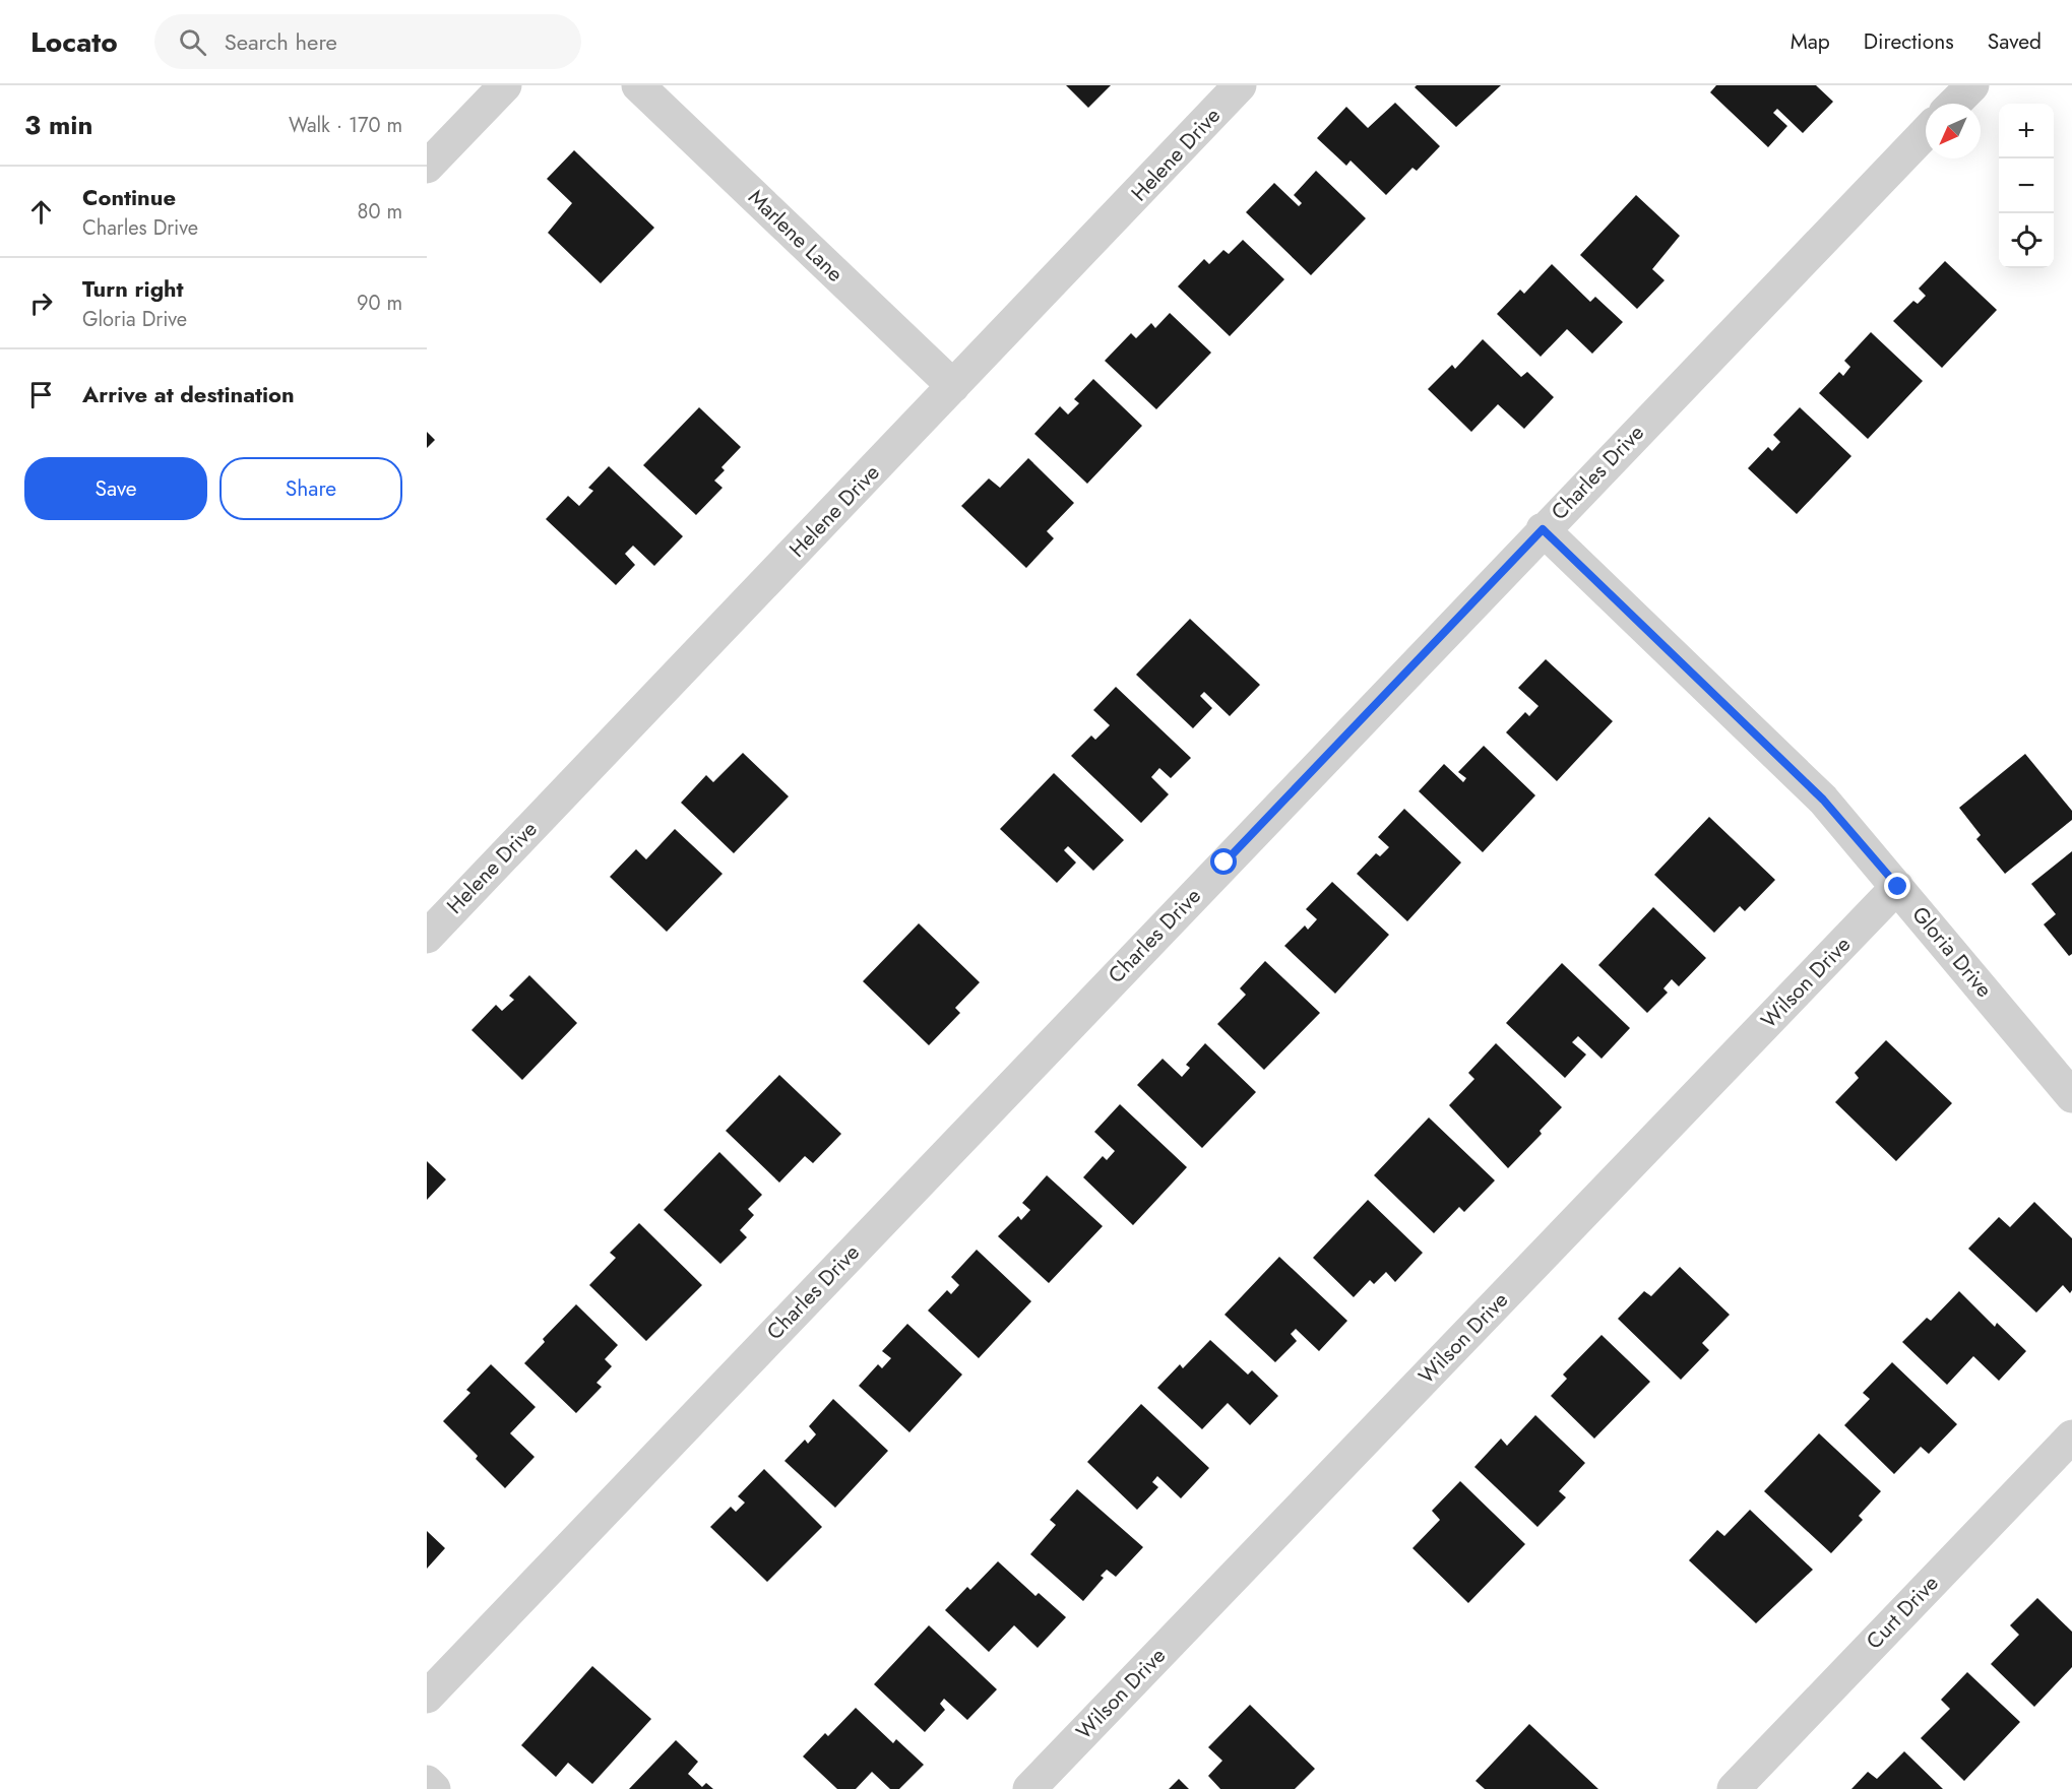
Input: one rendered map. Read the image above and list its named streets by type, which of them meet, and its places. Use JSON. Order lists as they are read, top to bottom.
{
  "streets": {
    "street": [
      "Helene Drive",
      "Marlene Lane",
      "Charles Drive",
      "Gloria Drive",
      "Wilson Drive",
      "Curt Drive"
    ]
  },
  "crossings": [
    ["Helene Drive", "Marlene Lane"],
    ["Charles Drive", "Gloria Drive"],
    ["Gloria Drive", "Wilson Drive"]
  ],
  "north": "bottom left",
  "page": {
    "header": "Locato",
    "search": "Search here",
    "nav": ["Map", "Directions", "Saved"],
    "heading": ["3 min", "Walk · 170 m"],
    "map_buttons": ["+", "−"],
    "list": [
      ["Continue", "Charles Drive", "80 m"],
      ["Turn right", "Gloria Drive", "90 m"],
      "Arrive at destination"
    ],
    "buttons": ["Save", "Share"]
  }
}
